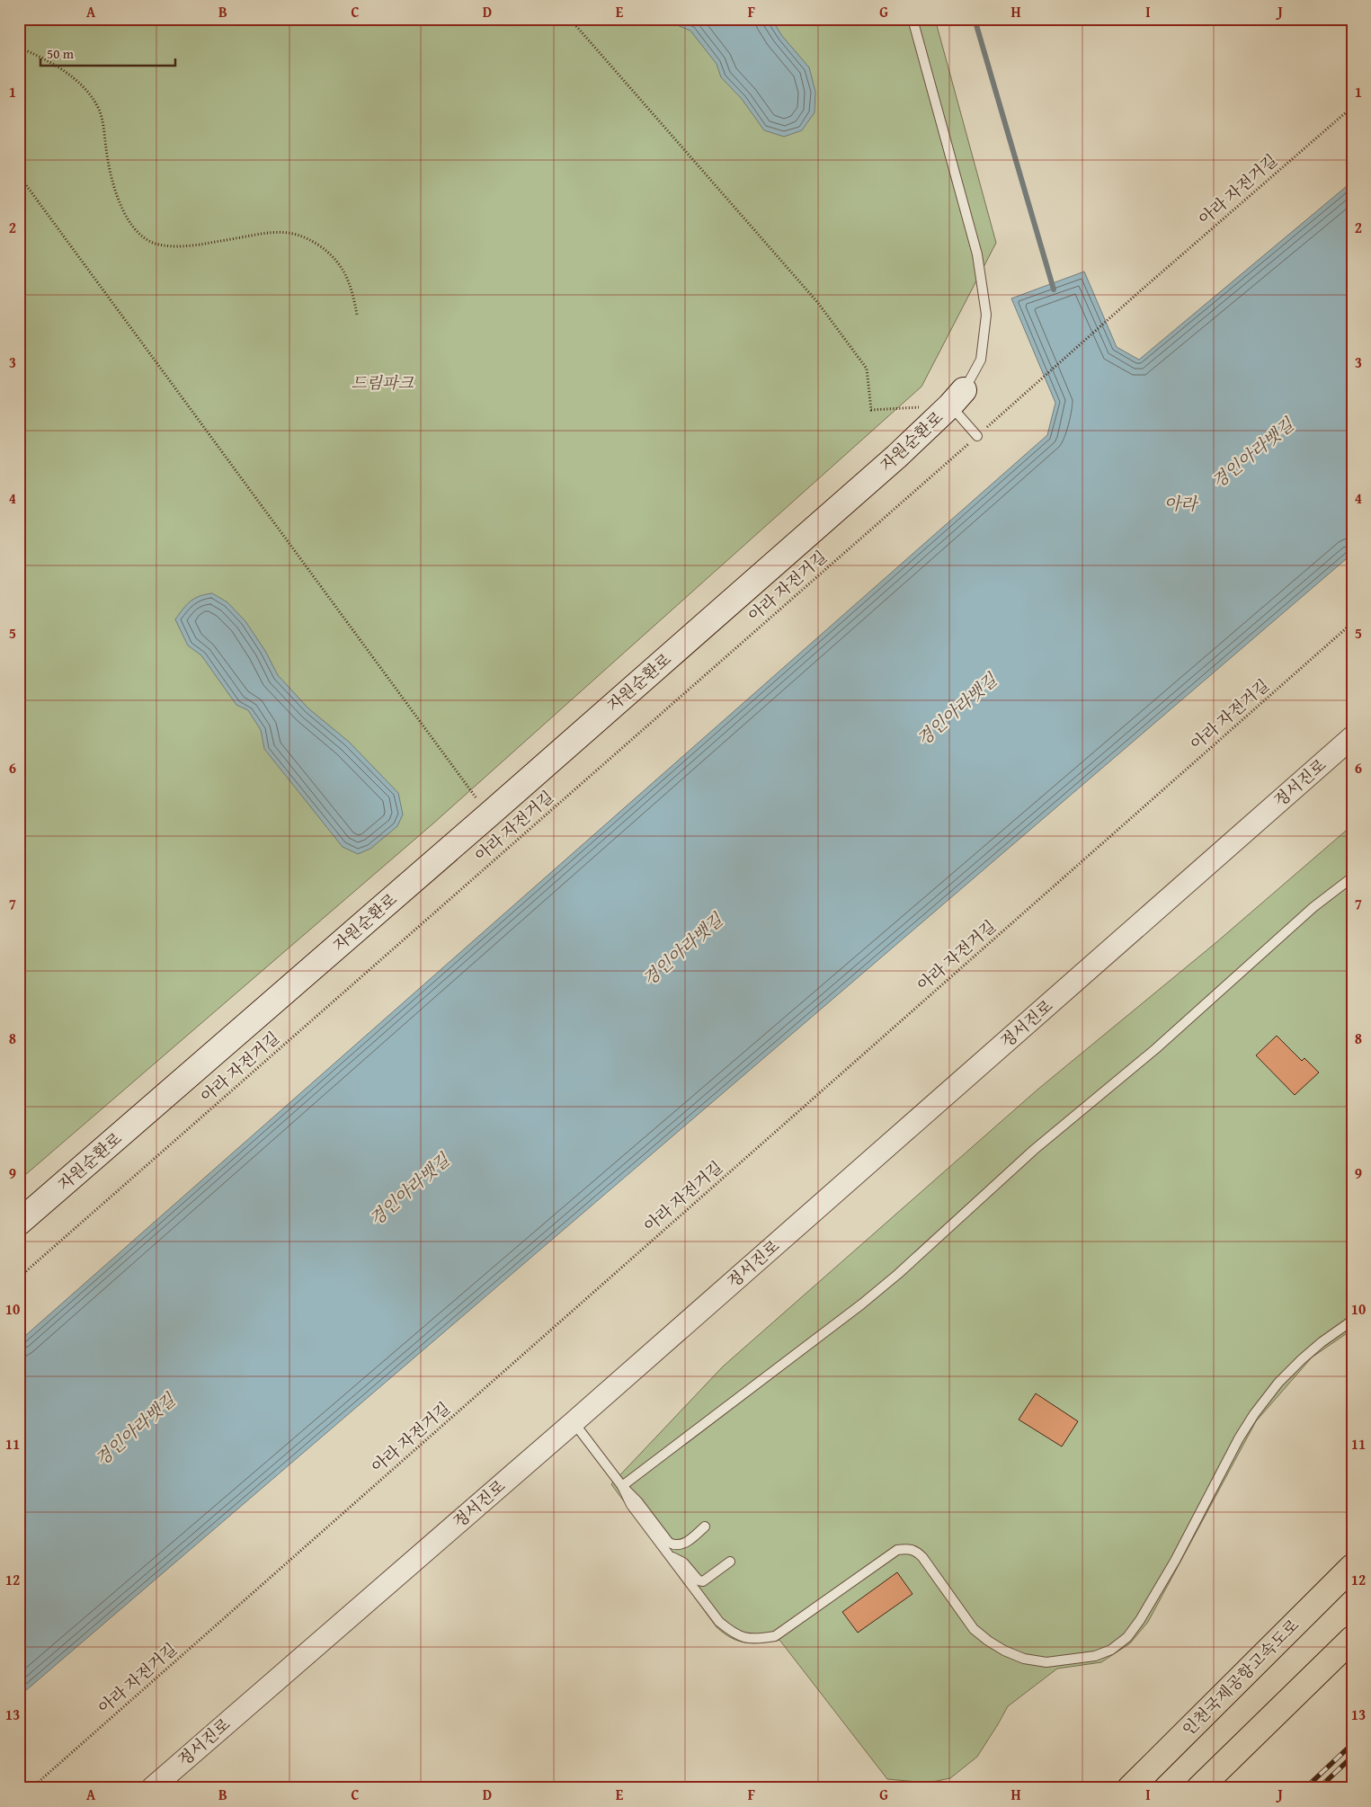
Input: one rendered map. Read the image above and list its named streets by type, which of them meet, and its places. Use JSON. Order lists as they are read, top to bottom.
{
  "streets": {
    "highway": ["인천국제공항고속도로"],
    "main road": ["자원순환로"],
    "street": ["정서진로"],
    "path": ["아라 자전거길"]
  },
  "water": ["경인아라뱃길", "아라"],
  "parks": ["드림파크"],
  "scale_bar": "50 m",
  "grid": {
    "columns": [
      "A",
      "B",
      "C",
      "D",
      "E",
      "F",
      "G",
      "H",
      "I",
      "J"
    ],
    "rows": [
      "1",
      "2",
      "3",
      "4",
      "5",
      "6",
      "7",
      "8",
      "9",
      "10",
      "11",
      "12",
      "13"
    ]
  }
}
